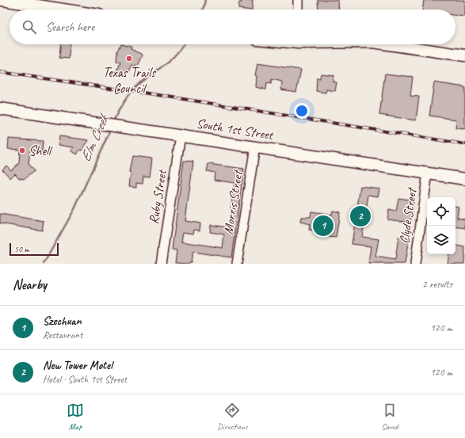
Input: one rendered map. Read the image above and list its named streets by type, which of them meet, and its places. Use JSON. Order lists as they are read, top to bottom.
{
  "streets": {
    "main road": ["South 1st Street"],
    "street": ["Ruby Street", "Morris Street", "Clyde Street"]
  },
  "crossings": [
    ["South 1st Street", "Ruby Street"],
    ["South 1st Street", "Morris Street"],
    ["South 1st Street", "Clyde Street"]
  ],
  "water": ["Elm Creek"],
  "places": ["Texas Trails Council", "Shell"],
  "scale_bar": "50 m",
  "page": {
    "search": "Search here",
    "pins": ["2", "1"],
    "scale": "50 m",
    "heading": ["Nearby", "2 results"],
    "list": [
      {
        "mark": "1",
        "name": "Szechuan",
        "note": "Restaurant",
        "value": "120 m"
      },
      {
        "mark": "2",
        "name": "New Tower Motel",
        "note": "Hotel · South 1st Street",
        "value": "120 m"
      }
    ],
    "nav": ["Map", "Directions", "Saved"]
  }
}
